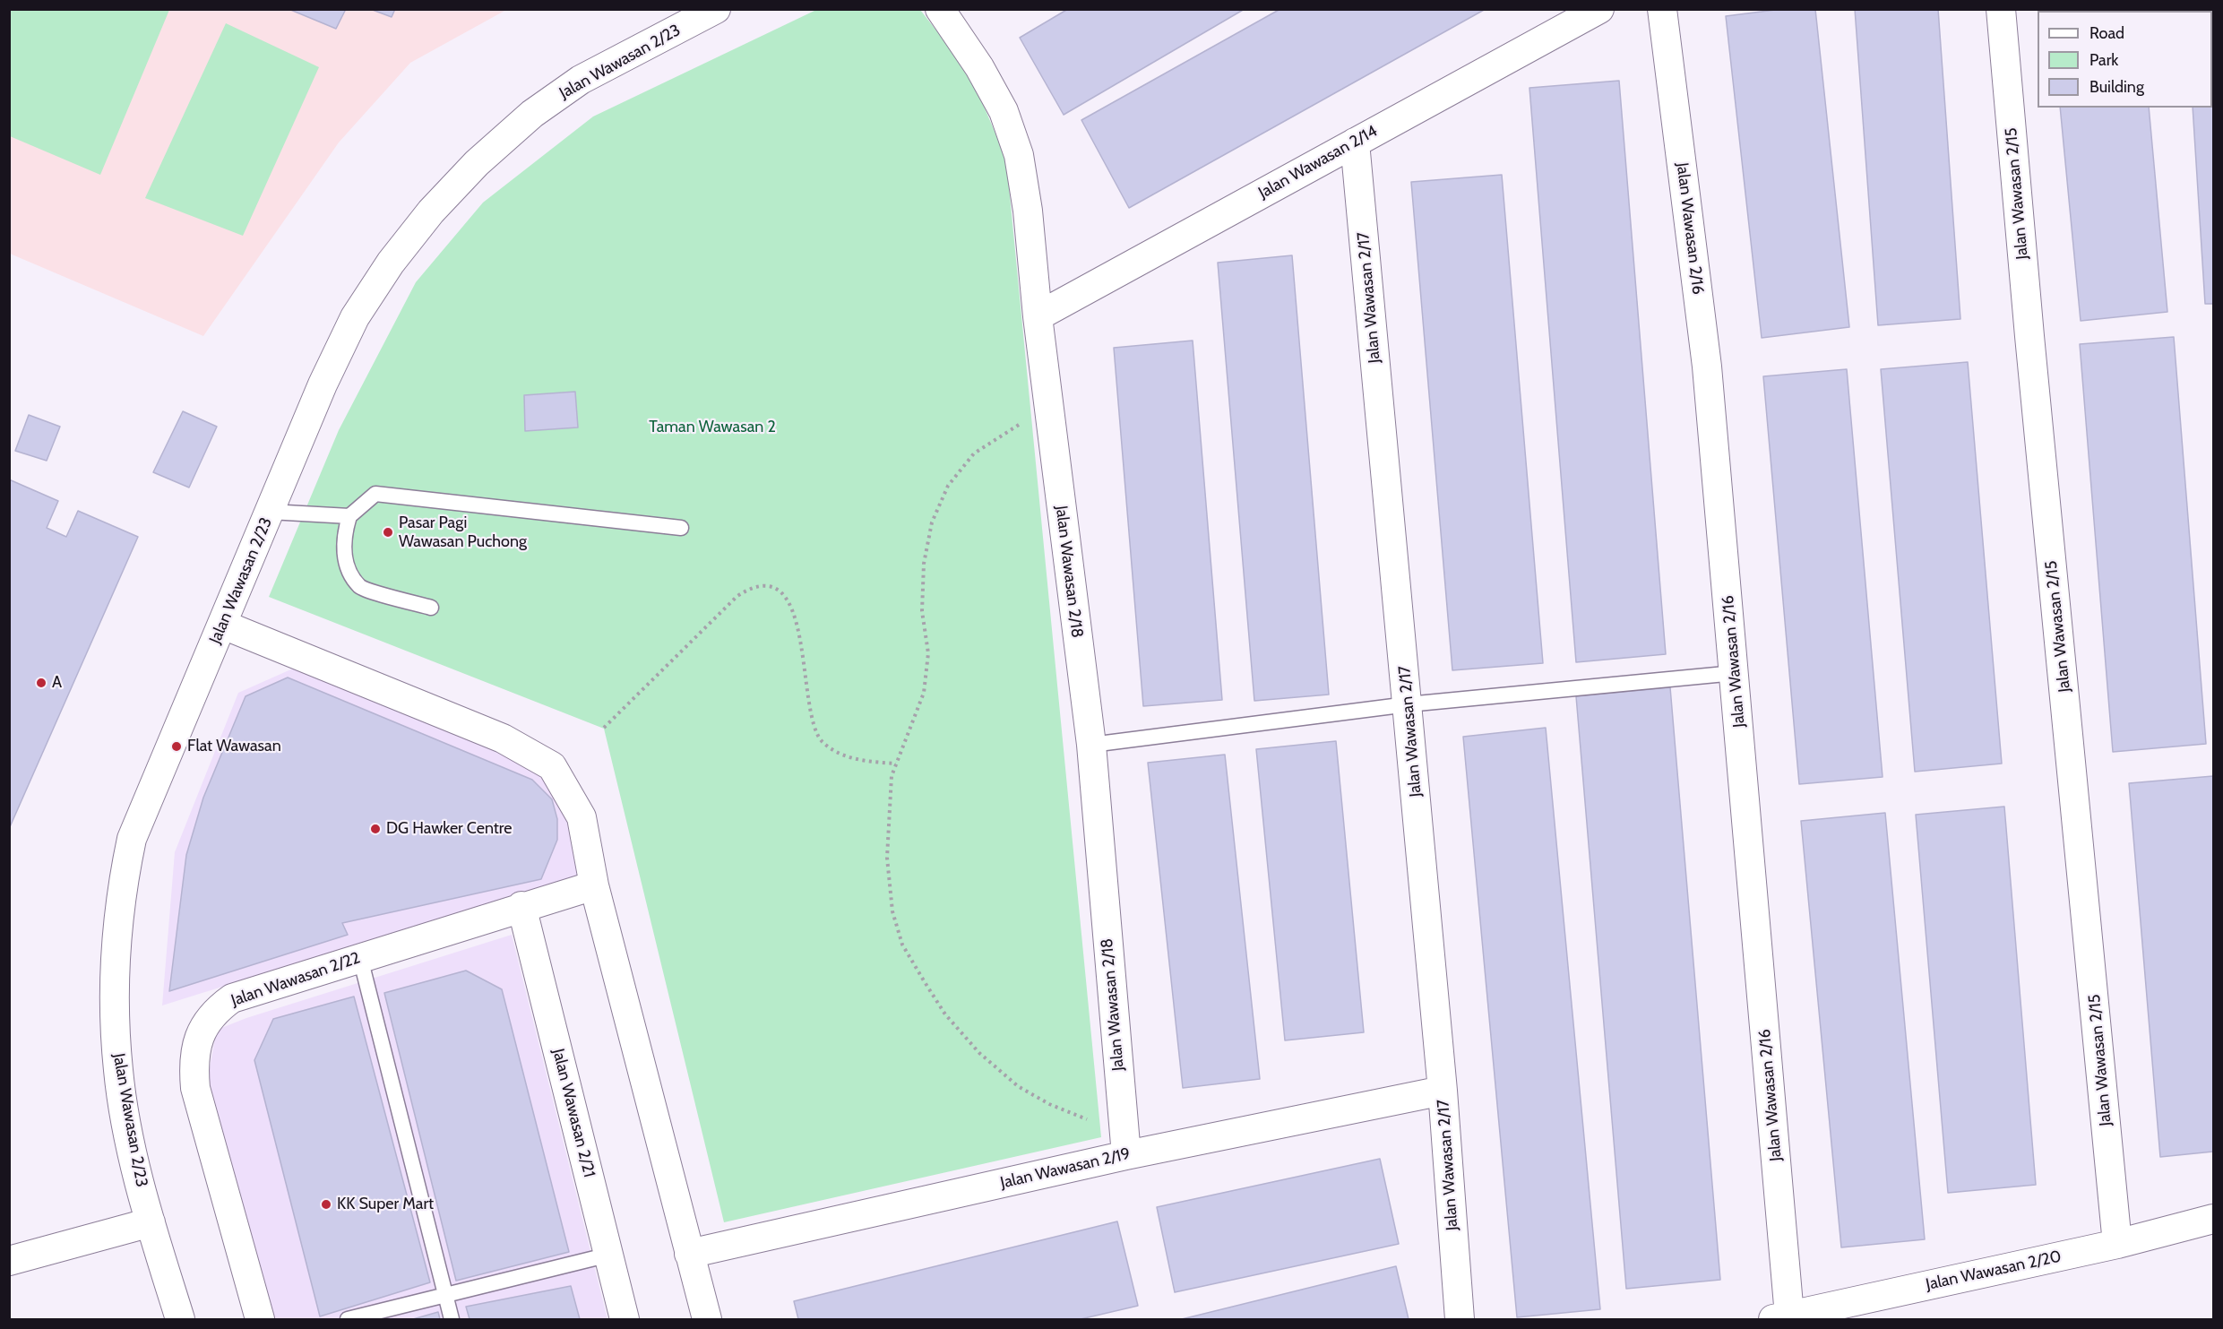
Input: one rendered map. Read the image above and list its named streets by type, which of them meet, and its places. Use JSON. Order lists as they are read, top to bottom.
{
  "streets": {
    "street": [
      "Jalan Wawasan 2/23",
      "Jalan Wawasan 2/14",
      "Jalan Wawasan 2/15",
      "Jalan Wawasan 2/16",
      "Jalan Wawasan 2/17",
      "Jalan Wawasan 2/18",
      "Jalan Wawasan 2/22",
      "Jalan Wawasan 2/21",
      "Jalan Wawasan 2/19",
      "Jalan Wawasan 2/20"
    ]
  },
  "crossings": [
    ["Jalan Wawasan 2/14", "Jalan Wawasan 2/17"],
    ["Jalan Wawasan 2/14", "Jalan Wawasan 2/18"],
    ["Jalan Wawasan 2/15", "Jalan Wawasan 2/20"],
    ["Jalan Wawasan 2/16", "Jalan Wawasan 2/20"],
    ["Jalan Wawasan 2/17", "Jalan Wawasan 2/19"],
    ["Jalan Wawasan 2/18", "Jalan Wawasan 2/19"],
    ["Jalan Wawasan 2/22", "Jalan Wawasan 2/21"]
  ],
  "parks": ["Taman Wawasan 2"],
  "places": [
    "Pasar Pagi Wawasan Puchong",
    "A",
    "Flat Wawasan",
    "DG Hawker Centre",
    "KK Super Mart"
  ],
  "legend": ["Road", "Park", "Building"]
}
